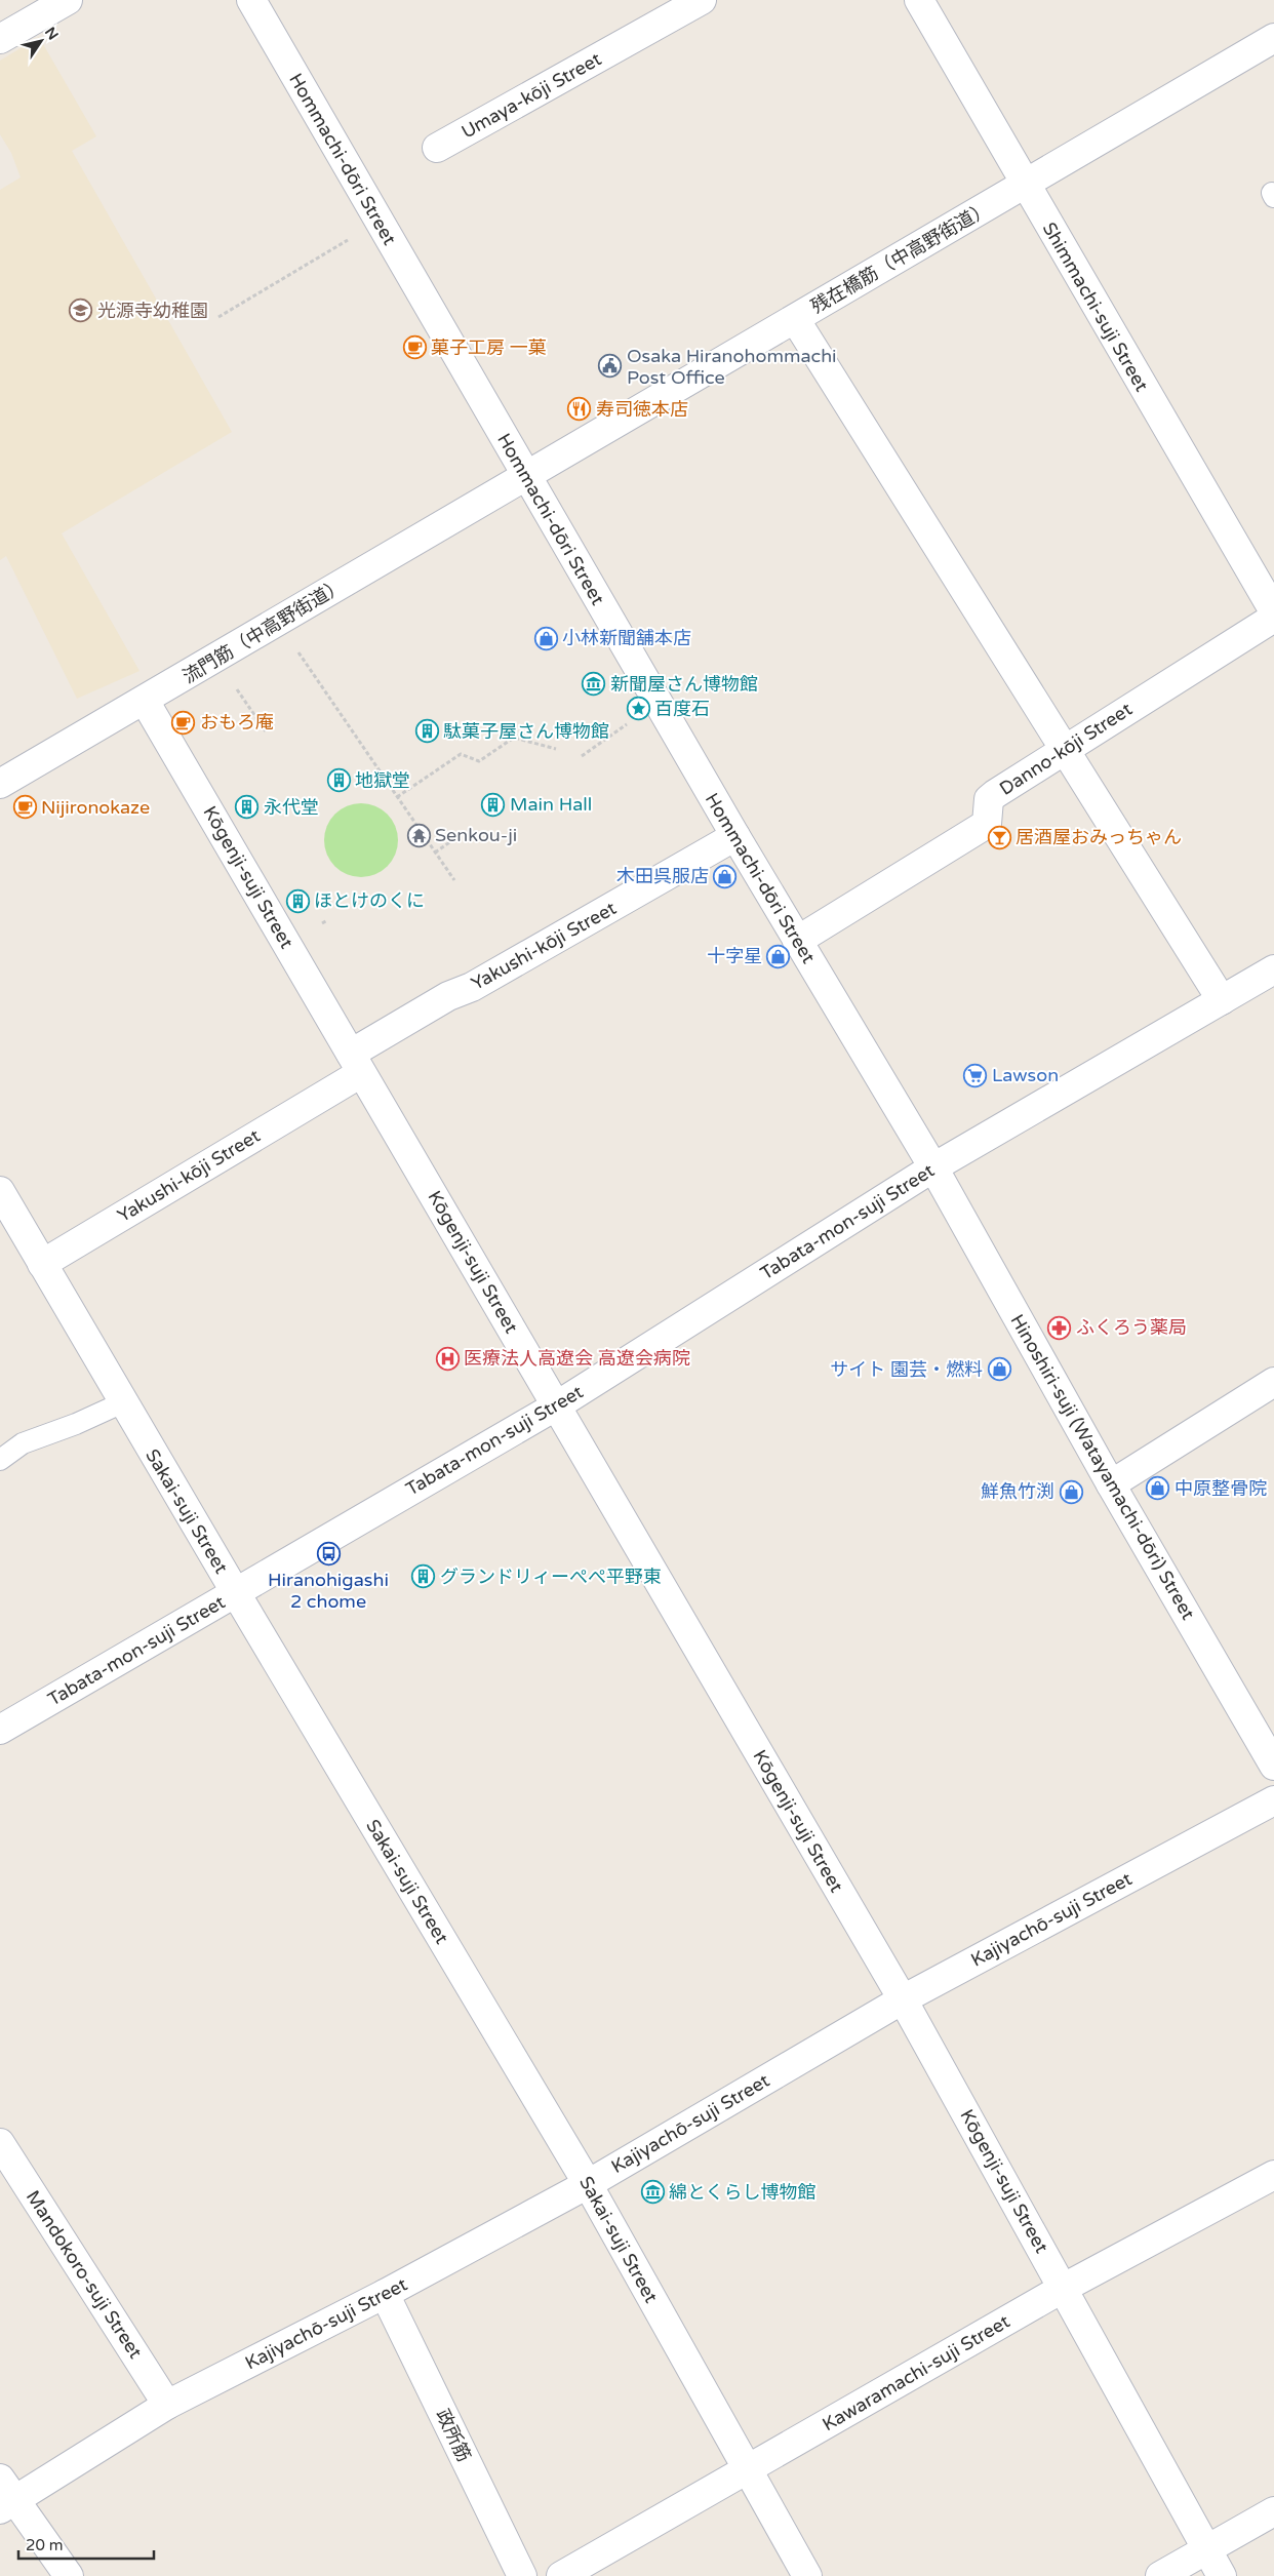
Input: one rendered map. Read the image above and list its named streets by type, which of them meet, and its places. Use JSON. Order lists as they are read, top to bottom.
{
  "streets": {
    "street": [
      "Umaya-kōji Street",
      "Hommachi-dōri Street",
      "残在橋筋（中高野街道）",
      "Shimmachi-suji Street",
      "流門筋（中高野街道）",
      "Danno-kōji Street",
      "Kōgenji-suji Street",
      "Yakushi-kōji Street",
      "Tabata-mon-suji Street",
      "Hinoshiri-suji (Watayamachi-dōri) Street",
      "Sakai-suji Street",
      "Kajiyachō-suji Street",
      "Mandokoro-suji Street",
      "Kawaramachi-suji Street",
      "政所筋"
    ]
  },
  "crossings": [
    ["Hommachi-dōri Street", "残在橋筋（中高野街道）"],
    ["Hommachi-dōri Street", "流門筋（中高野街道）"],
    ["Hommachi-dōri Street", "Danno-kōji Street"],
    ["Hommachi-dōri Street", "Yakushi-kōji Street"],
    ["Hommachi-dōri Street", "Tabata-mon-suji Street"],
    ["Hommachi-dōri Street", "Hinoshiri-suji (Watayamachi-dōri) Street"],
    ["残在橋筋（中高野街道）", "Shimmachi-suji Street"],
    ["残在橋筋（中高野街道）", "流門筋（中高野街道）"],
    ["流門筋（中高野街道）", "Kōgenji-suji Street"],
    ["Kōgenji-suji Street", "Yakushi-kōji Street"],
    ["Kōgenji-suji Street", "Tabata-mon-suji Street"],
    ["Kōgenji-suji Street", "Kajiyachō-suji Street"],
    ["Kōgenji-suji Street", "Kawaramachi-suji Street"],
    ["Yakushi-kōji Street", "Sakai-suji Street"],
    ["Tabata-mon-suji Street", "Hinoshiri-suji (Watayamachi-dōri) Street"],
    ["Tabata-mon-suji Street", "Sakai-suji Street"],
    ["Sakai-suji Street", "Kajiyachō-suji Street"],
    ["Sakai-suji Street", "Kawaramachi-suji Street"],
    ["Kajiyachō-suji Street", "Mandokoro-suji Street"],
    ["Kajiyachō-suji Street", "政所筋"]
  ],
  "places": {
    "school or university": ["光源寺幼稚園"],
    "cafe": ["菓子工房 一菓", "おもろ庵", "Nijironokaze"],
    "public building": ["Osaka Hiranohommachi Post Office"],
    "restaurant": ["寿司徳本店"],
    "shop": [
      "小林新聞舗本店",
      "木田呉服店",
      "十字星",
      "サイト 園芸・燃料",
      "中原整骨院",
      "鮮魚竹渕"
    ],
    "museum": ["新聞屋さん博物館", "綿とくらし博物館"],
    "place": ["百度石"],
    "building": [
      "駄菓子屋さん博物館",
      "地獄堂",
      "Main Hall",
      "永代堂",
      "ほとけのくに",
      "グランドリィーぺぺ平野東"
    ],
    "temple": ["Senkou-ji"],
    "bar": ["居酒屋おみっちゃん"],
    "supermarket": ["Lawson"],
    "pharmacy": ["ふくろう薬局"],
    "hospital": ["医療法人高遼会 高遼会病院"],
    "bus stop": ["Hiranohigashi 2 chome"]
  },
  "scale_bar": "20 m",
  "north": "top right"
}
